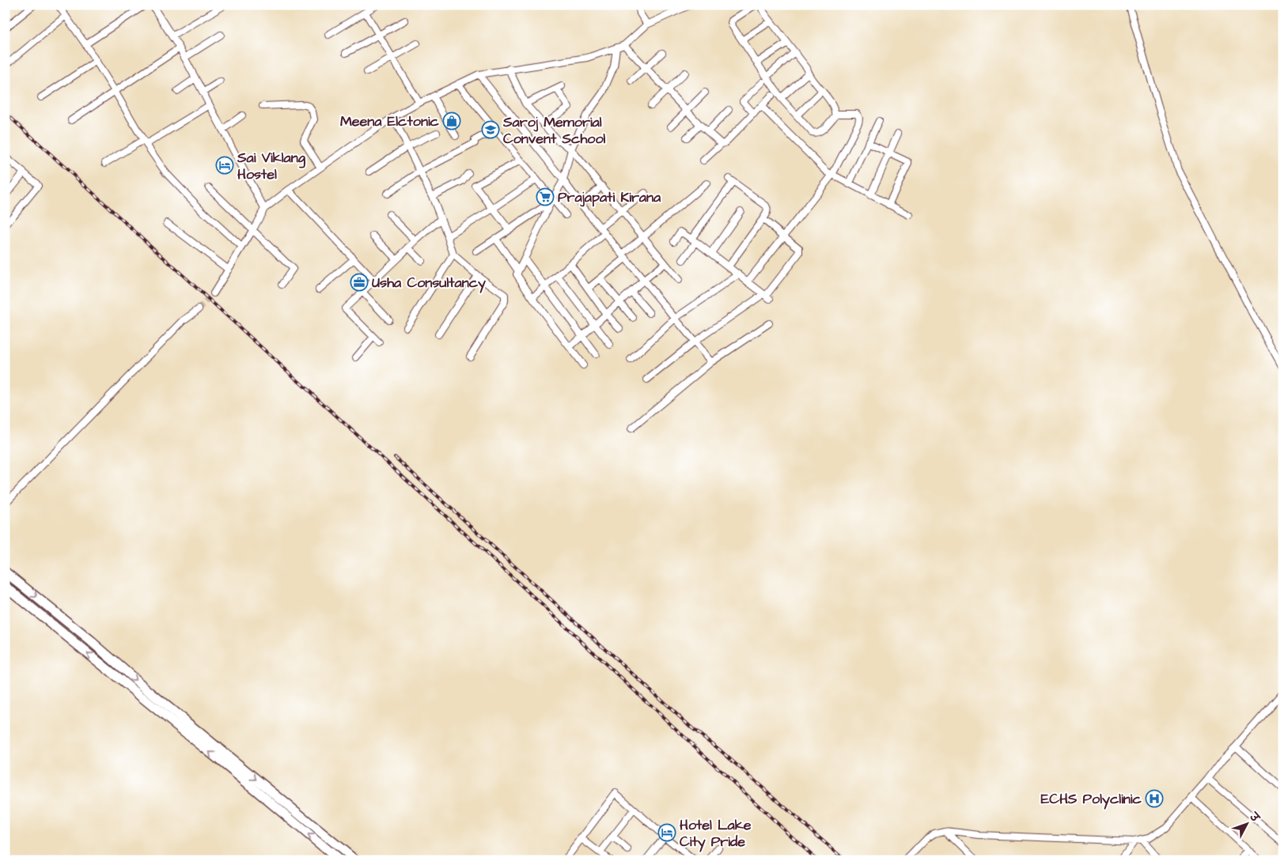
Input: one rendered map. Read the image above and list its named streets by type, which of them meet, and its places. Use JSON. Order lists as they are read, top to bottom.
{
  "places": {
    "shop": ["Meena Elctonic"],
    "school or university": ["Saroj Memorial Convent School"],
    "hotel": ["Sai Viklang Hostel", "Hotel Lake City Pride"],
    "supermarket": ["Prajapati Kirana"],
    "office": ["Usha Consultancy"],
    "hospital": ["ECHS Polyclinic"]
  },
  "north": "top right"
}
